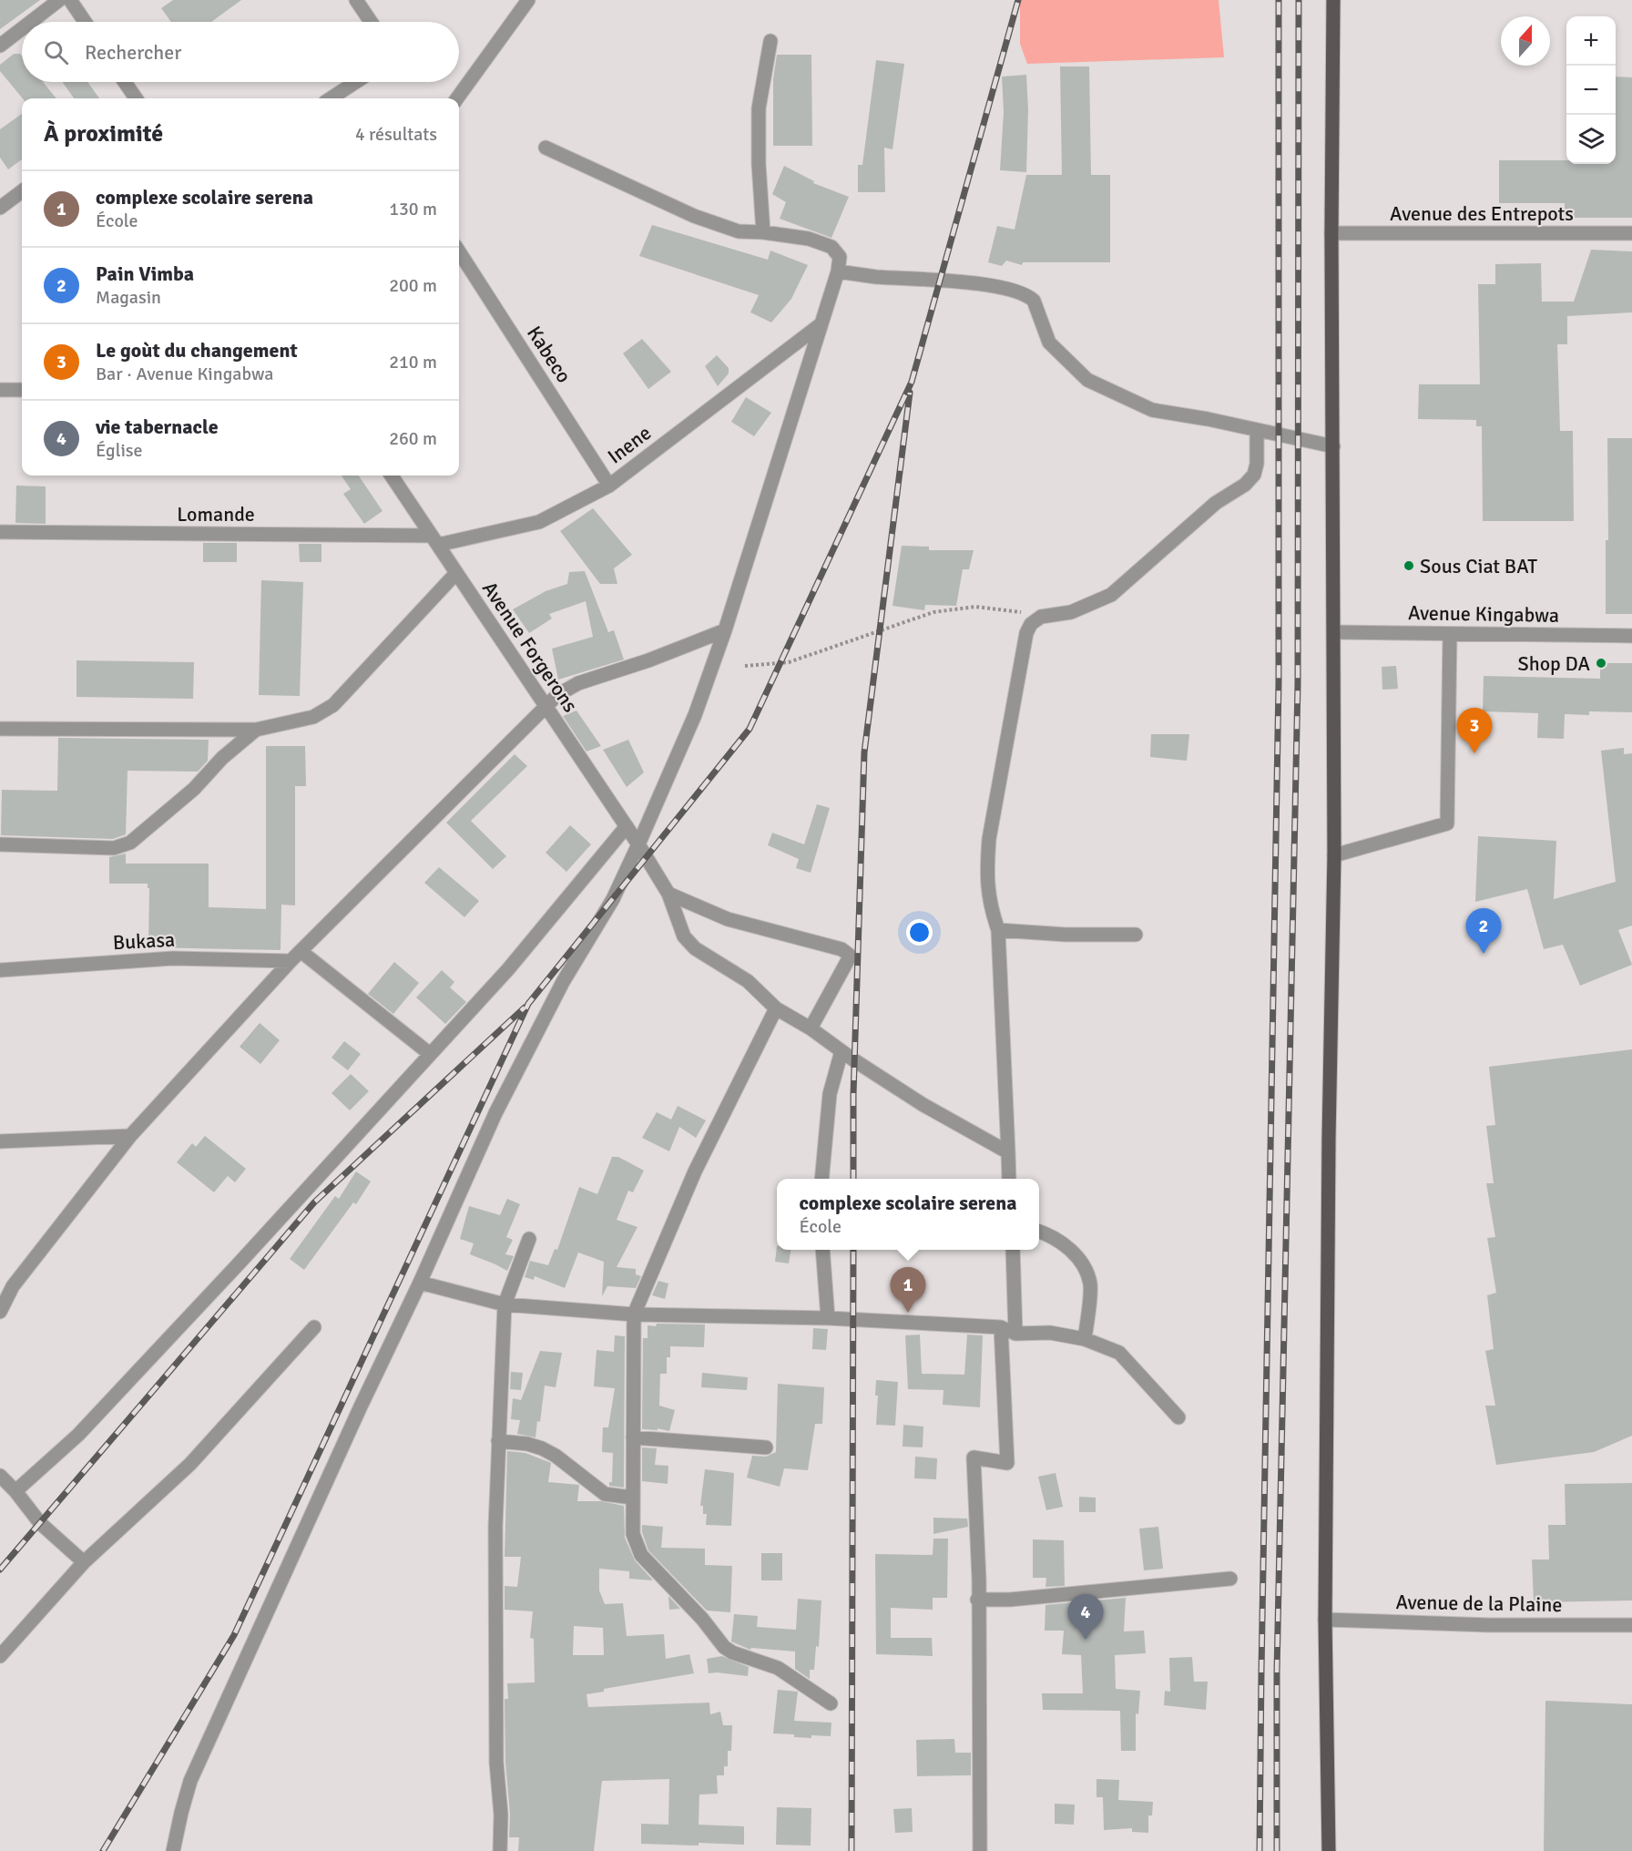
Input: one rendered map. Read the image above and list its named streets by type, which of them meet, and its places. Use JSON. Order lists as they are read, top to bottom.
{
  "streets": {
    "street": [
      "Avenue des Entrepots",
      "Kabeco",
      "Inene",
      "Lomande",
      "Avenue Kingabwa",
      "Avenue Forgerons",
      "Bukasa",
      "Avenue de la Plaine"
    ]
  },
  "crossings": [
    ["Kabeco", "Inene"],
    ["Inene", "Lomande"],
    ["Inene", "Avenue Forgerons"],
    ["Lomande", "Avenue Forgerons"]
  ],
  "places": ["Sous Ciat BAT", "Shop DA"],
  "north": "top",
  "page": {
    "map_buttons": ["+", "−"],
    "search": "Rechercher",
    "heading": ["À proximité", "4 résultats"],
    "list": [
      {
        "mark": "1",
        "name": "complexe scolaire serena",
        "note": "École",
        "value": "130 m"
      },
      {
        "mark": "2",
        "name": "Pain Vimba",
        "note": "Magasin",
        "value": "200 m"
      },
      {
        "mark": "3",
        "name": "Le goùt du changement",
        "note": "Bar · Avenue Kingabwa",
        "value": "210 m"
      },
      {
        "mark": "4",
        "name": "vie tabernacle",
        "note": "Église",
        "value": "260 m"
      }
    ],
    "pins": [
      "3",
      "2",
      "1",
      "4"
    ],
    "popup": ["complexe scolaire serena", "École"]
  }
}
